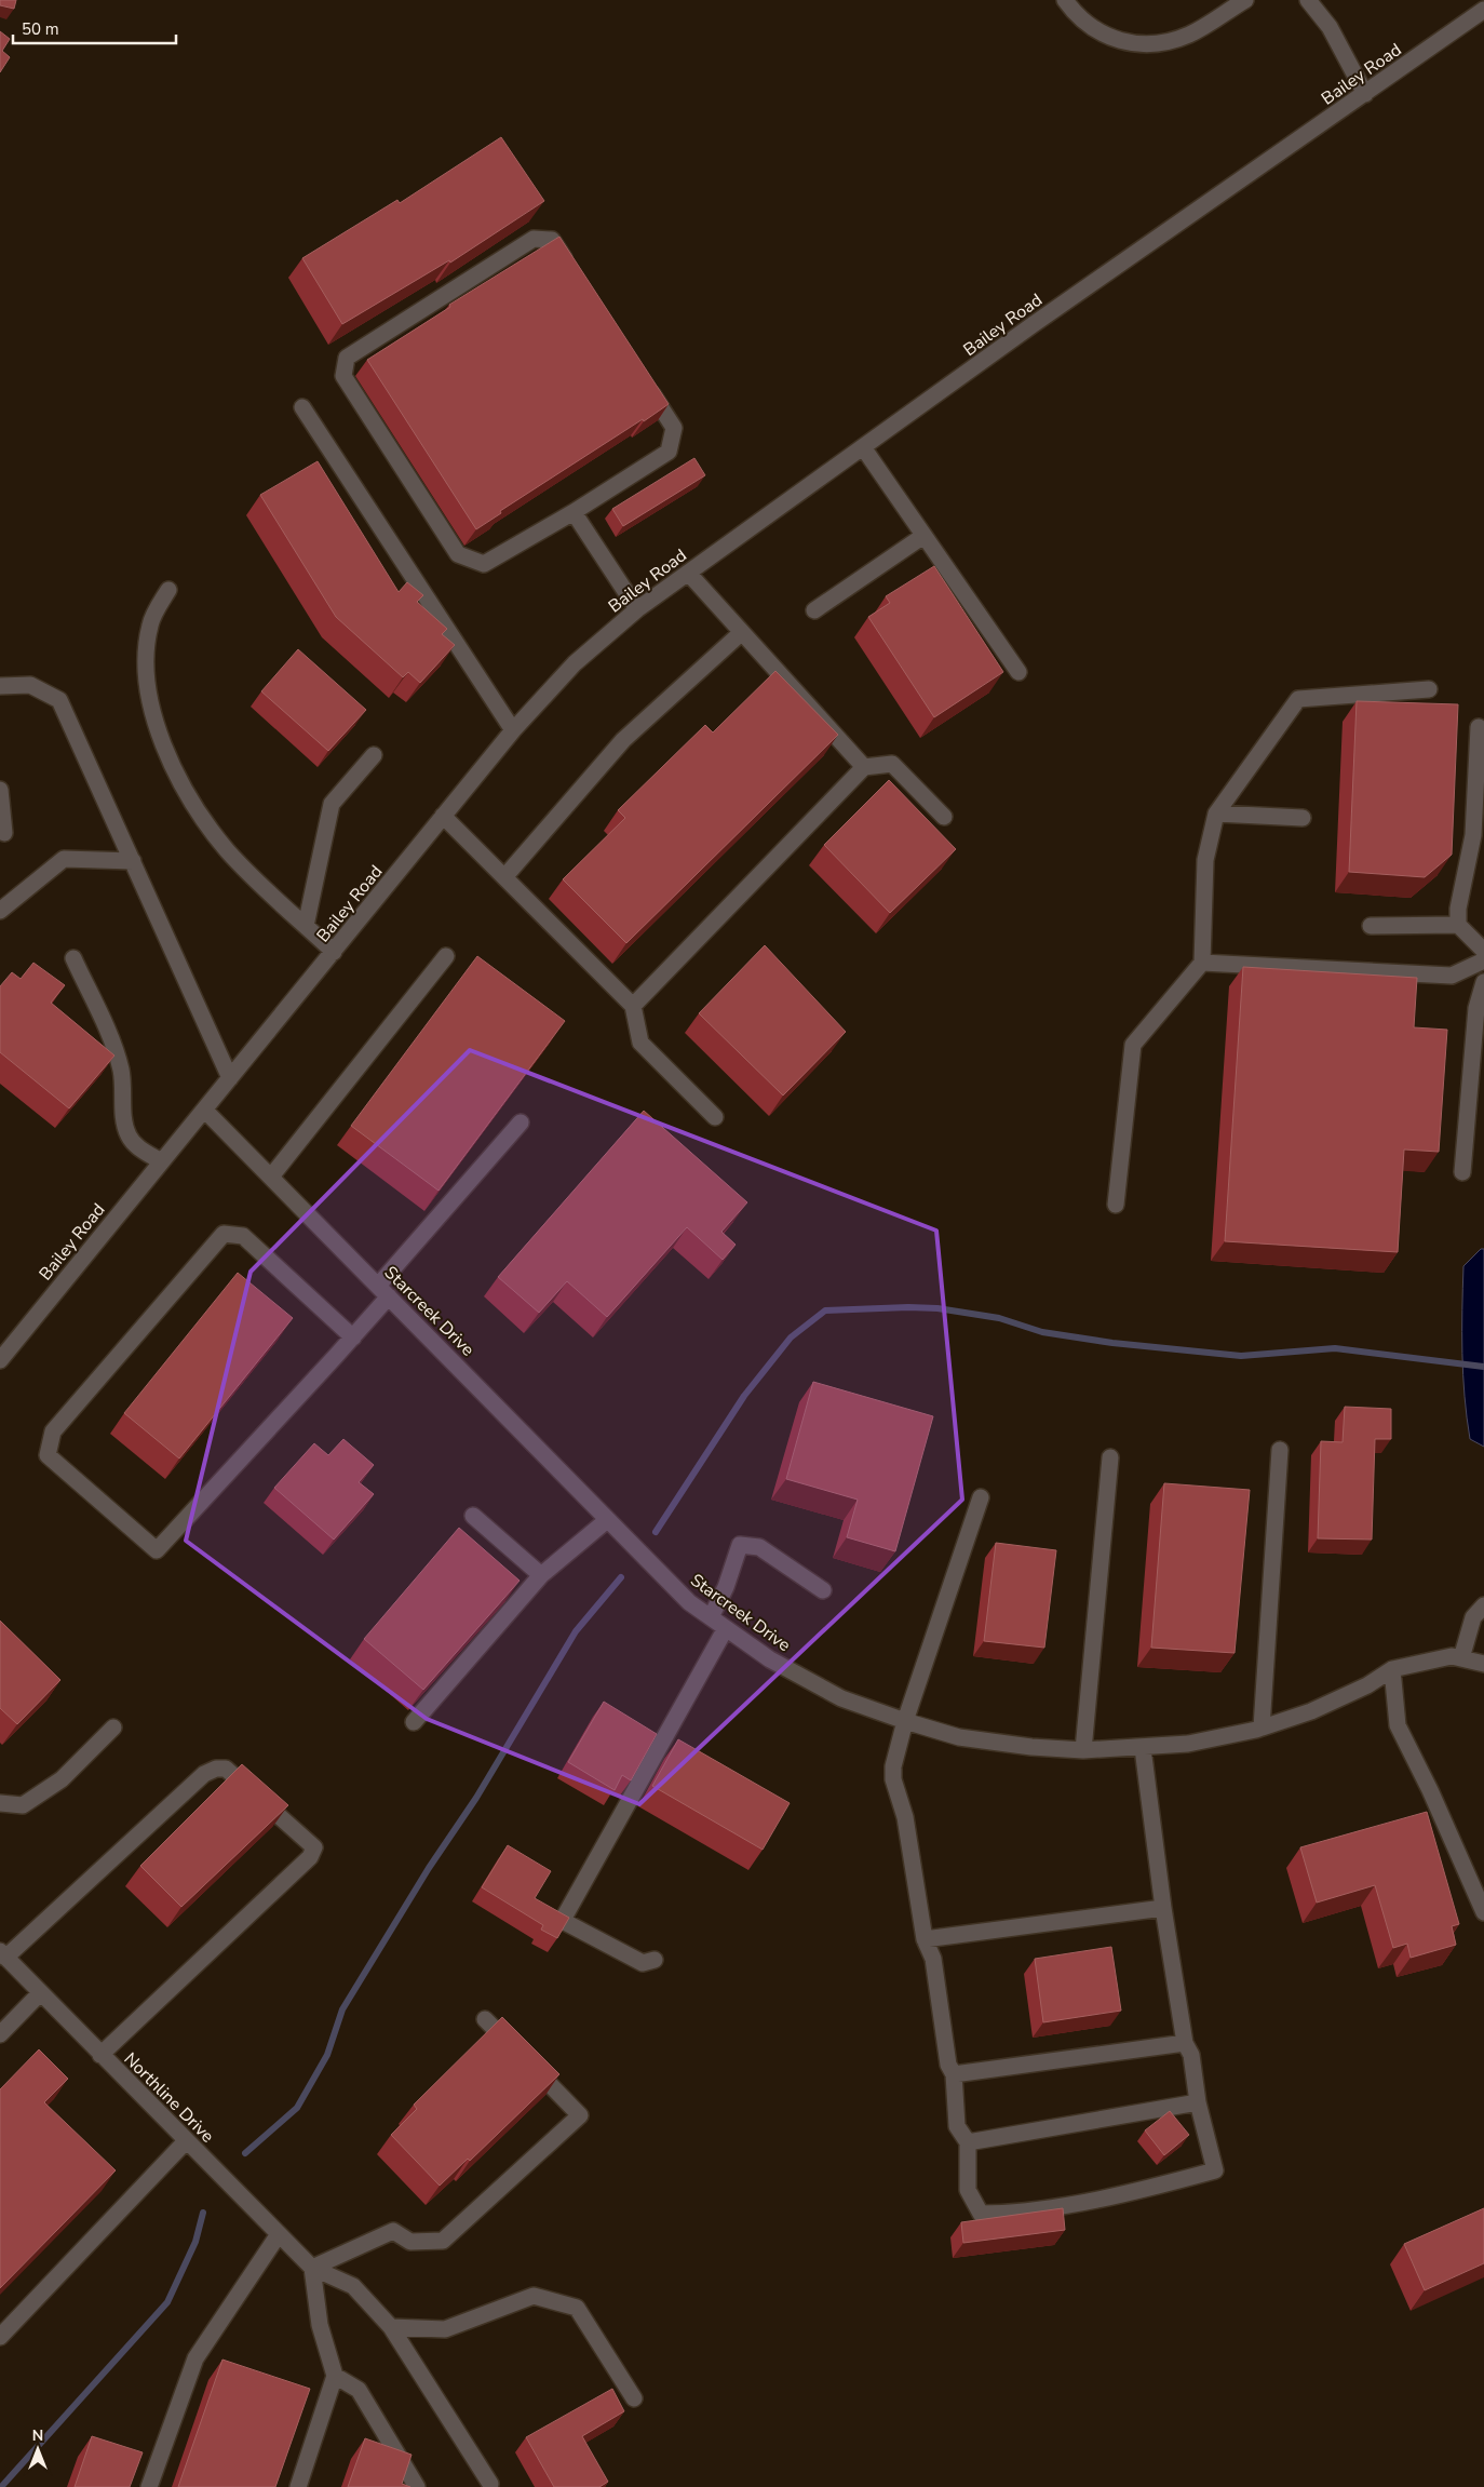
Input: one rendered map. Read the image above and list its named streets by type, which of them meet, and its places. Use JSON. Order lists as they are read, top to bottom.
{
  "streets": {
    "street": ["Bailey Road", "Starcreek Drive", "Northline Drive"]
  },
  "crossings": [
    ["Bailey Road", "Starcreek Drive"]
  ],
  "scale_bar": "50 m",
  "north": "top"
}
